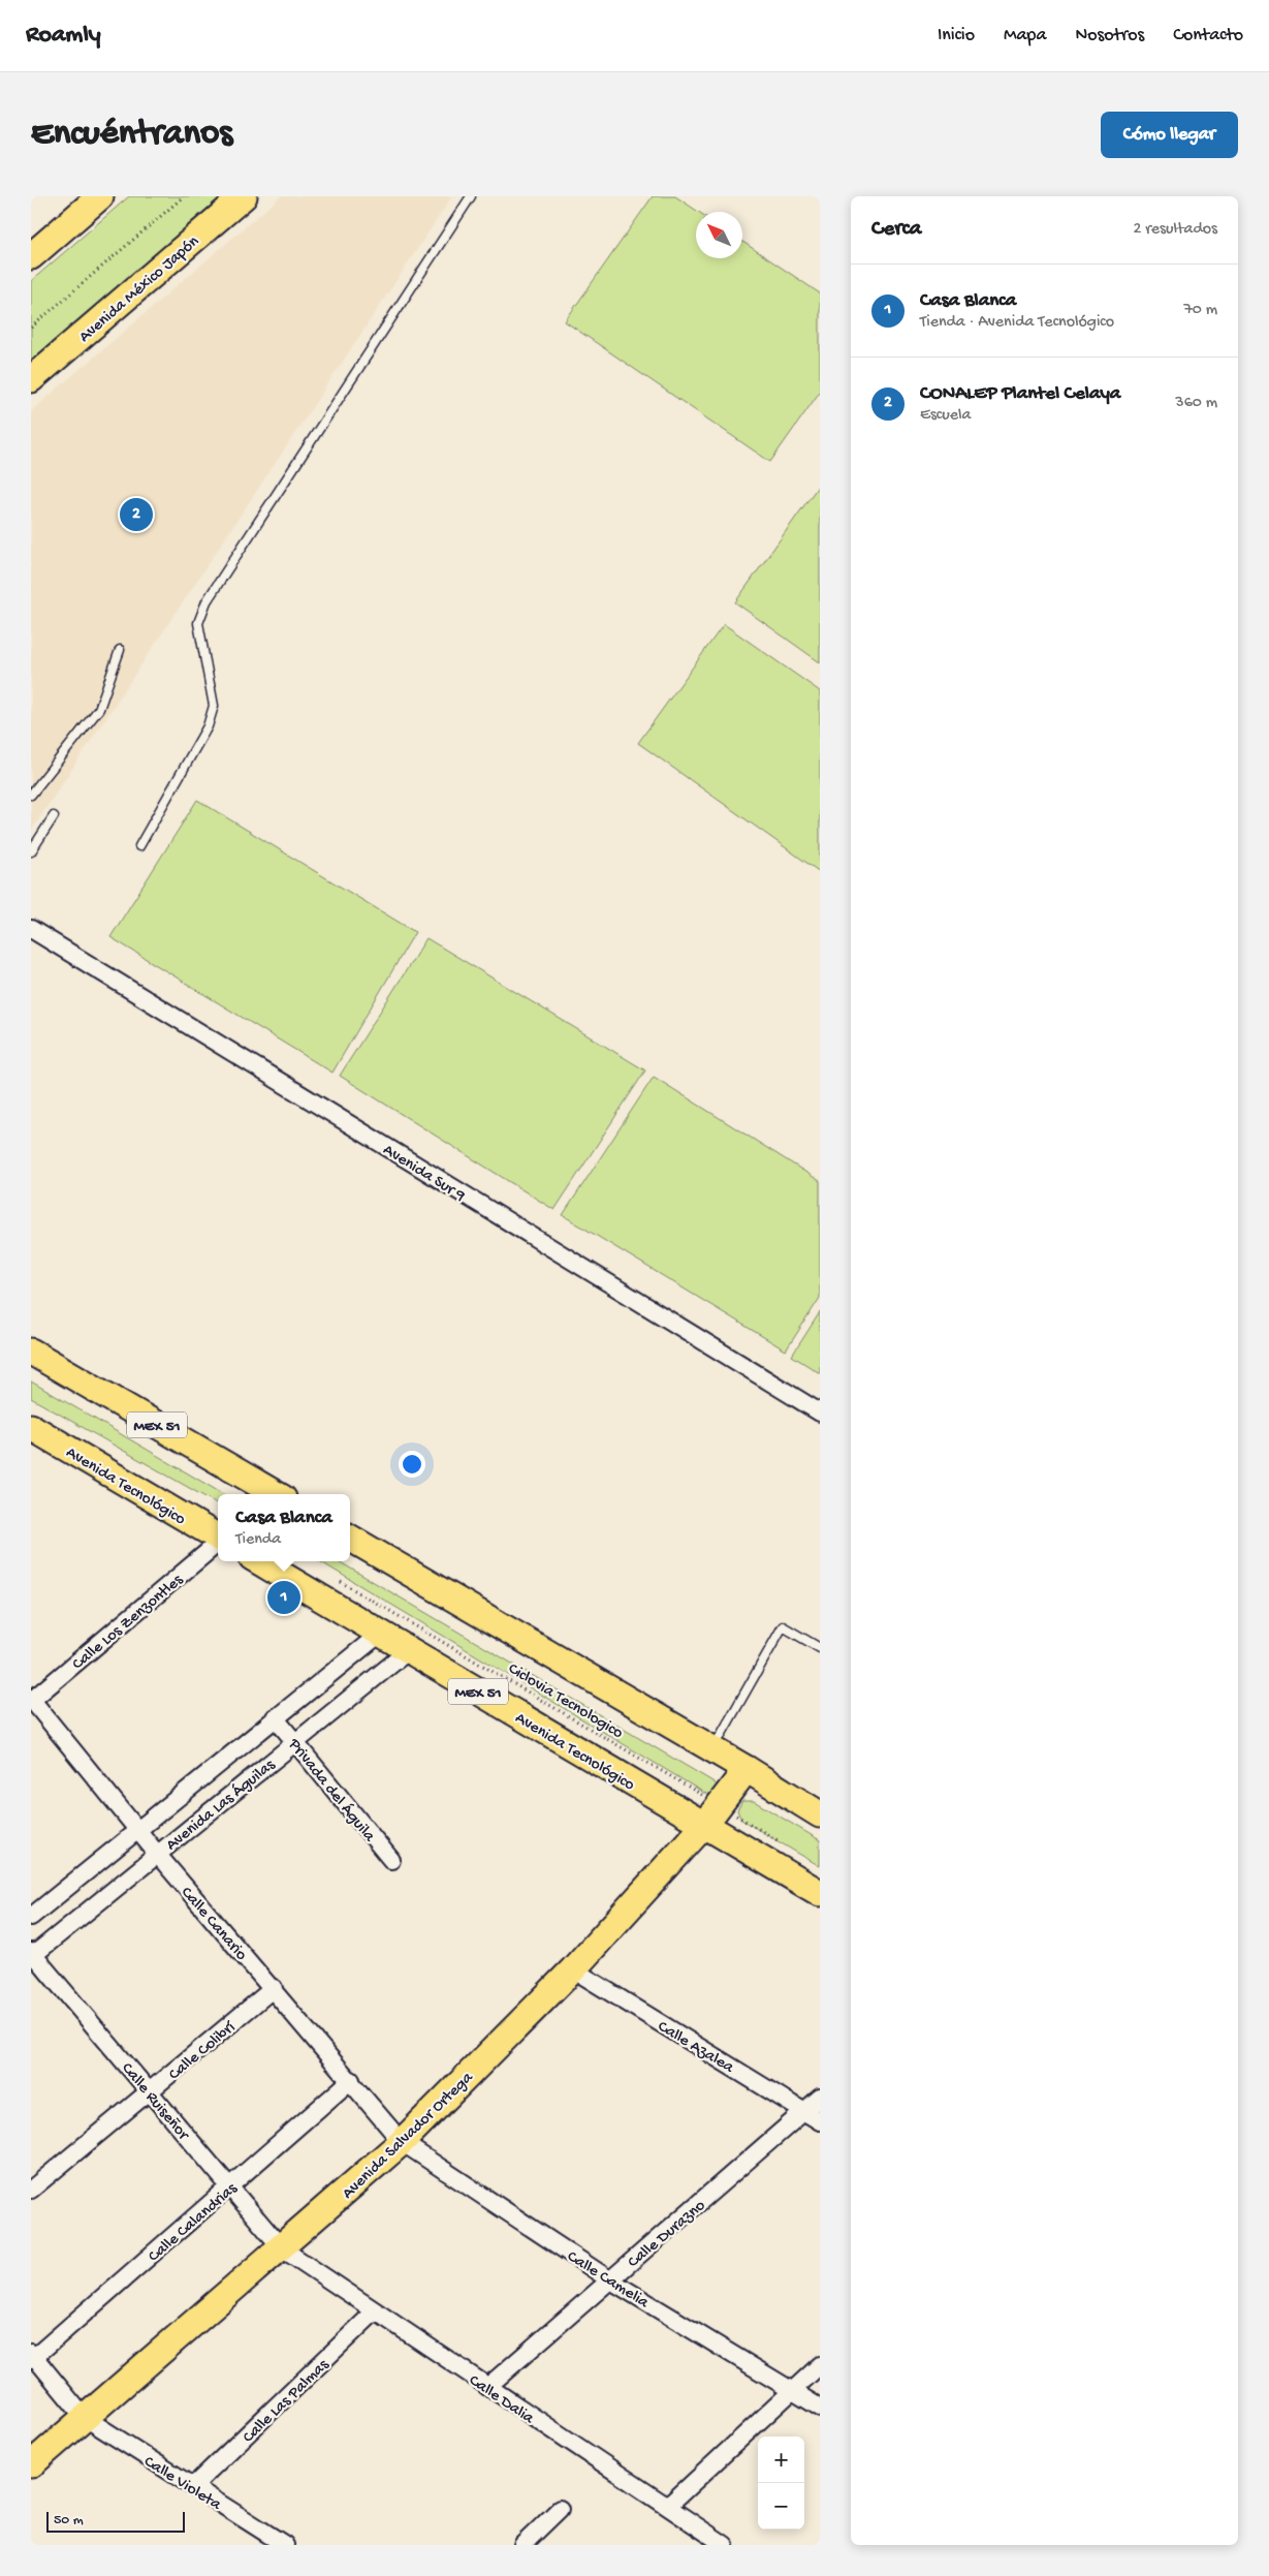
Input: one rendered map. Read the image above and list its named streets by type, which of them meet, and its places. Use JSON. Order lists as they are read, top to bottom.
{
  "streets": {
    "main road": [
      "Avenida México Japón",
      "MEX 51",
      "Avenida Tecnológico",
      "Avenida Salvador Ortega"
    ],
    "street": [
      "Avenida Sur 9",
      "Calle Los Zenzontles",
      "Privada del Águila",
      "Avenida Las Águilas",
      "Calle Canario",
      "Calle Azalea",
      "Calle Colibrí",
      "Calle Ruiseñor",
      "Calle Calandrias",
      "Calle Durazno",
      "Calle Camelia",
      "Calle Dalia",
      "Calle Las Palmas",
      "Calle Violeta"
    ],
    "path": ["Ciclovia Tecnologico"]
  },
  "crossings": [
    ["Avenida Tecnológico", "Avenida Las Águilas"],
    ["Avenida Tecnológico", "Avenida Salvador Ortega"],
    ["Calle Los Zenzontles", "Calle Canario"],
    ["Ciclovia Tecnologico", "Avenida Salvador Ortega"],
    ["Privada del Águila", "Avenida Las Águilas"],
    ["Avenida Las Águilas", "Calle Canario"],
    ["Avenida Las Águilas", "Calle Ruiseñor"],
    ["Calle Canario", "Calle Colibrí"],
    ["Calle Canario", "Avenida Salvador Ortega"],
    ["Calle Canario", "Calle Calandrias"],
    ["Calle Canario", "Calle Camelia"],
    ["Calle Azalea", "Avenida Salvador Ortega"],
    ["Calle Azalea", "Calle Durazno"],
    ["Calle Colibrí", "Calle Ruiseñor"],
    ["Calle Ruiseñor", "Avenida Salvador Ortega"],
    ["Calle Ruiseñor", "Calle Calandrias"],
    ["Calle Ruiseñor", "Calle Dalia"],
    ["Avenida Salvador Ortega", "Calle Camelia"],
    ["Avenida Salvador Ortega", "Calle Dalia"],
    ["Avenida Salvador Ortega", "Calle Violeta"],
    ["Calle Calandrias", "Calle Violeta"],
    ["Calle Durazno", "Calle Camelia"],
    ["Calle Durazno", "Calle Dalia"],
    ["Calle Dalia", "Calle Las Palmas"],
    ["Calle Las Palmas", "Calle Violeta"]
  ],
  "scale_bar": "50 m",
  "north": "top left",
  "page": {
    "header": "Roamly",
    "nav": [
      "Inicio",
      "Mapa",
      "Nosotros",
      "Contacto"
    ],
    "buttons": "Cómo llegar",
    "title": "Encuéntranos",
    "heading": ["Cerca", "2 resultados"],
    "list": [
      {
        "mark": "1",
        "name": "Casa Blanca",
        "note": "Tienda · Avenida Tecnológico",
        "value": "70 m"
      },
      {
        "mark": "2",
        "name": "CONALEP Plantel Celaya",
        "note": "Escuela",
        "value": "360 m"
      }
    ],
    "pins": ["2", "1"],
    "popup": ["Casa Blanca", "Tienda"],
    "map_buttons": ["+", "−"],
    "scale": "50 m"
  }
}
